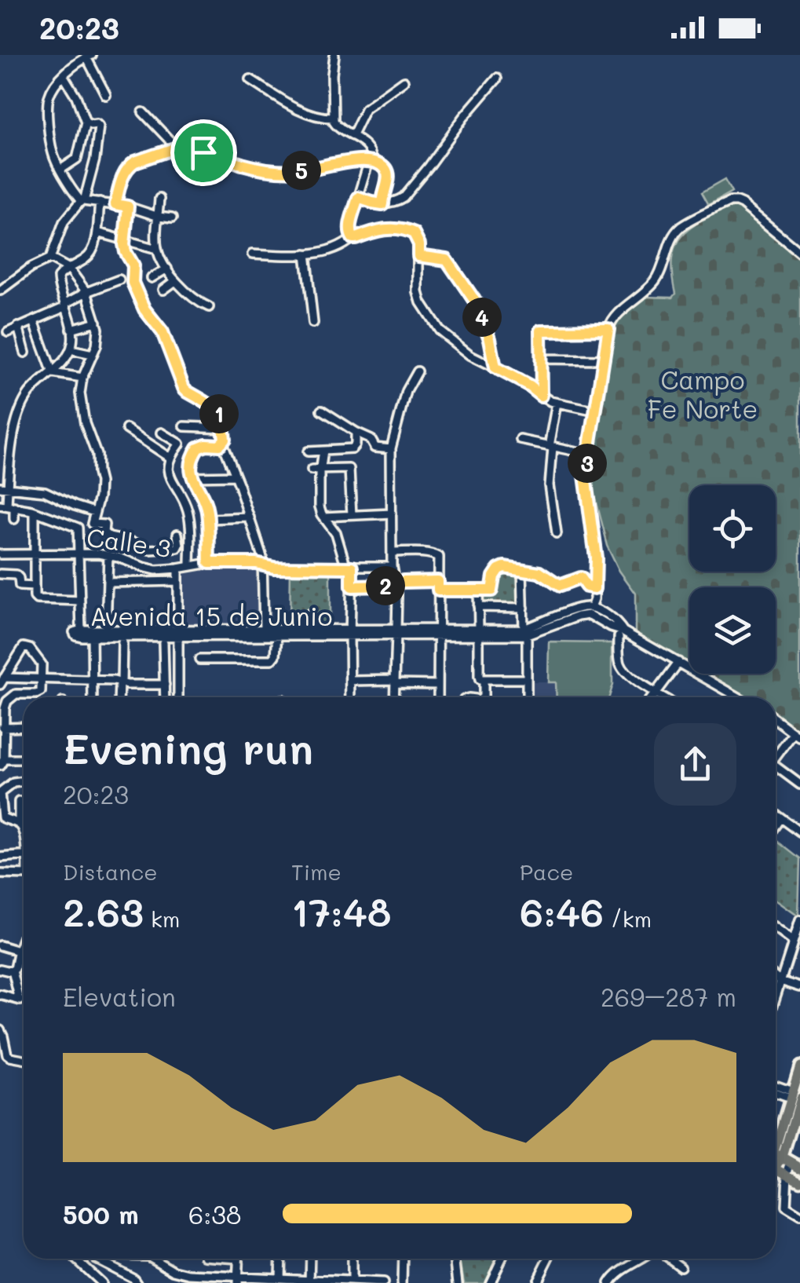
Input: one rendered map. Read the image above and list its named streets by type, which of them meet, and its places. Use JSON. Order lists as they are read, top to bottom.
{
  "streets": {
    "street": ["Calle 3", "Avenida 15 de Junio"]
  },
  "parks": ["Campo Fe Norte"],
  "page": {
    "status": "20:23",
    "pins": [
      "5",
      "4",
      "1",
      "3",
      "2"
    ],
    "heading": ["Evening run", "20:23"],
    "stats": [
      ["Distance", "2.63 km"],
      ["Time", "17:48"],
      ["Pace", "6:46 /km"]
    ],
    "chart": ["Elevation", "269–287 m"],
    "list": [
      {
        "name": "500 m",
        "note": "6:38"
      }
    ]
  }
}
